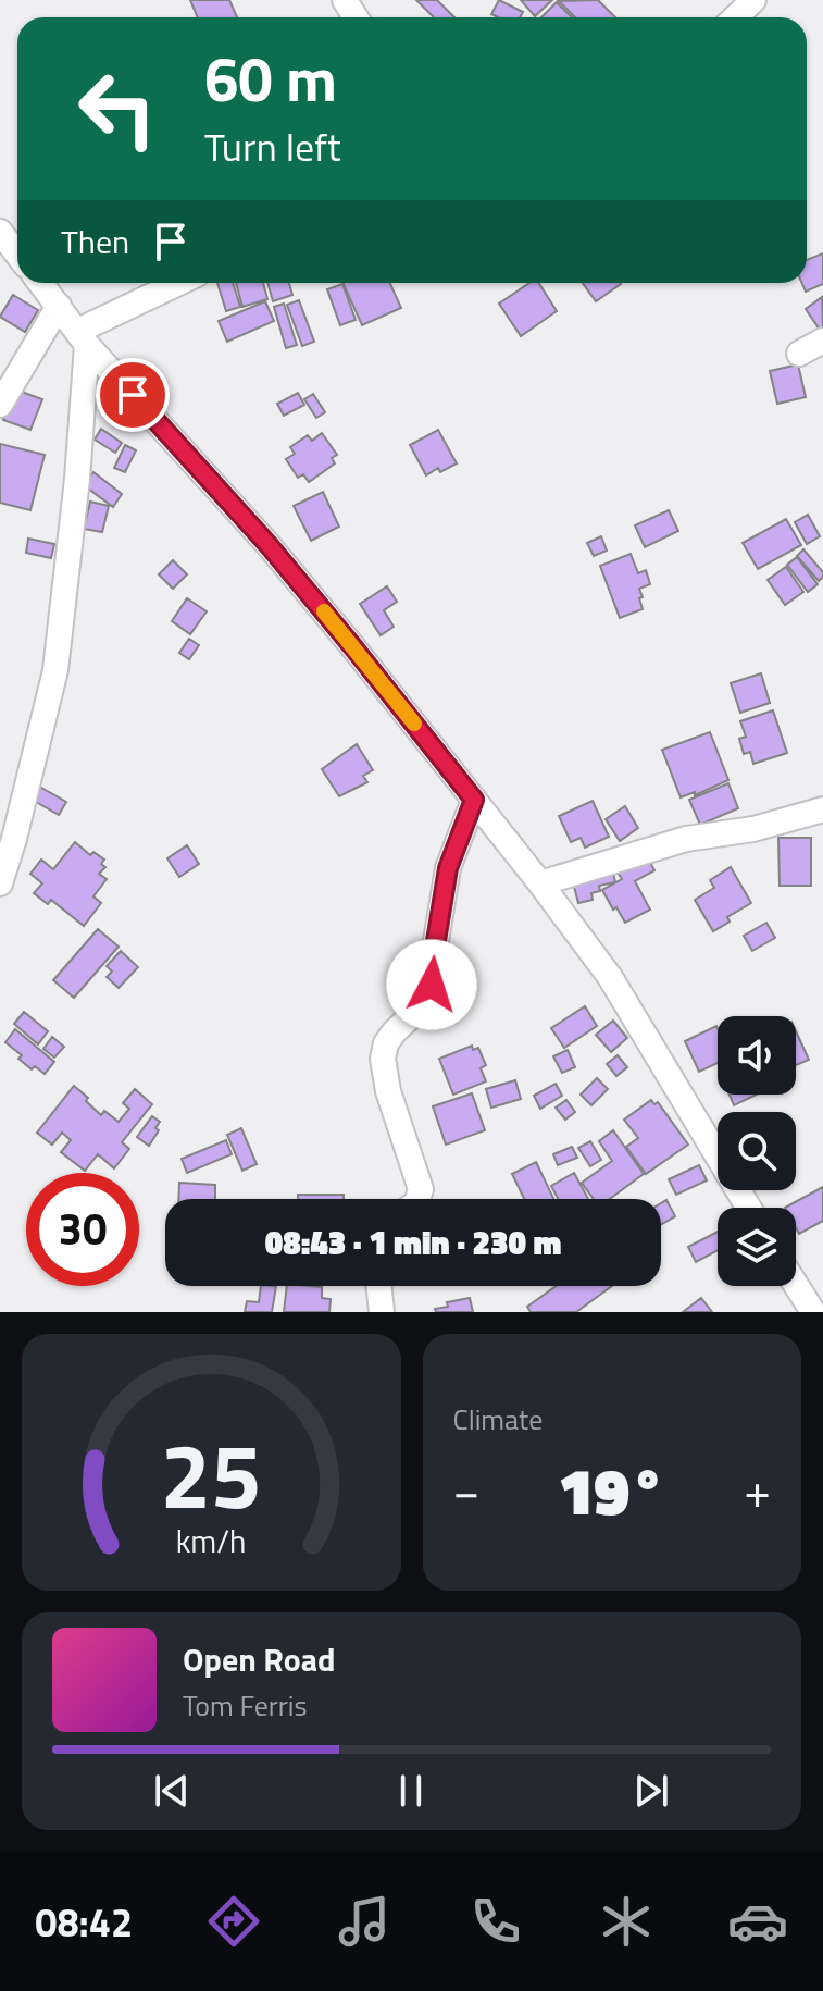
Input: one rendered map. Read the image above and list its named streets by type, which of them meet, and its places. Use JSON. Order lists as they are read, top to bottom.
{
  "page": {
    "turn": ["60 m", "Turn left"],
    "then": "Then",
    "limit": "30",
    "trip": "08:43 · 1 min · 230 m",
    "tile": "Climate",
    "heat": ["−", "19°", "+"],
    "song": ["Open Road", "Tom Ferris"],
    "tabs": "08:42",
    "gauge": ["25", "km/h"]
  }
}
